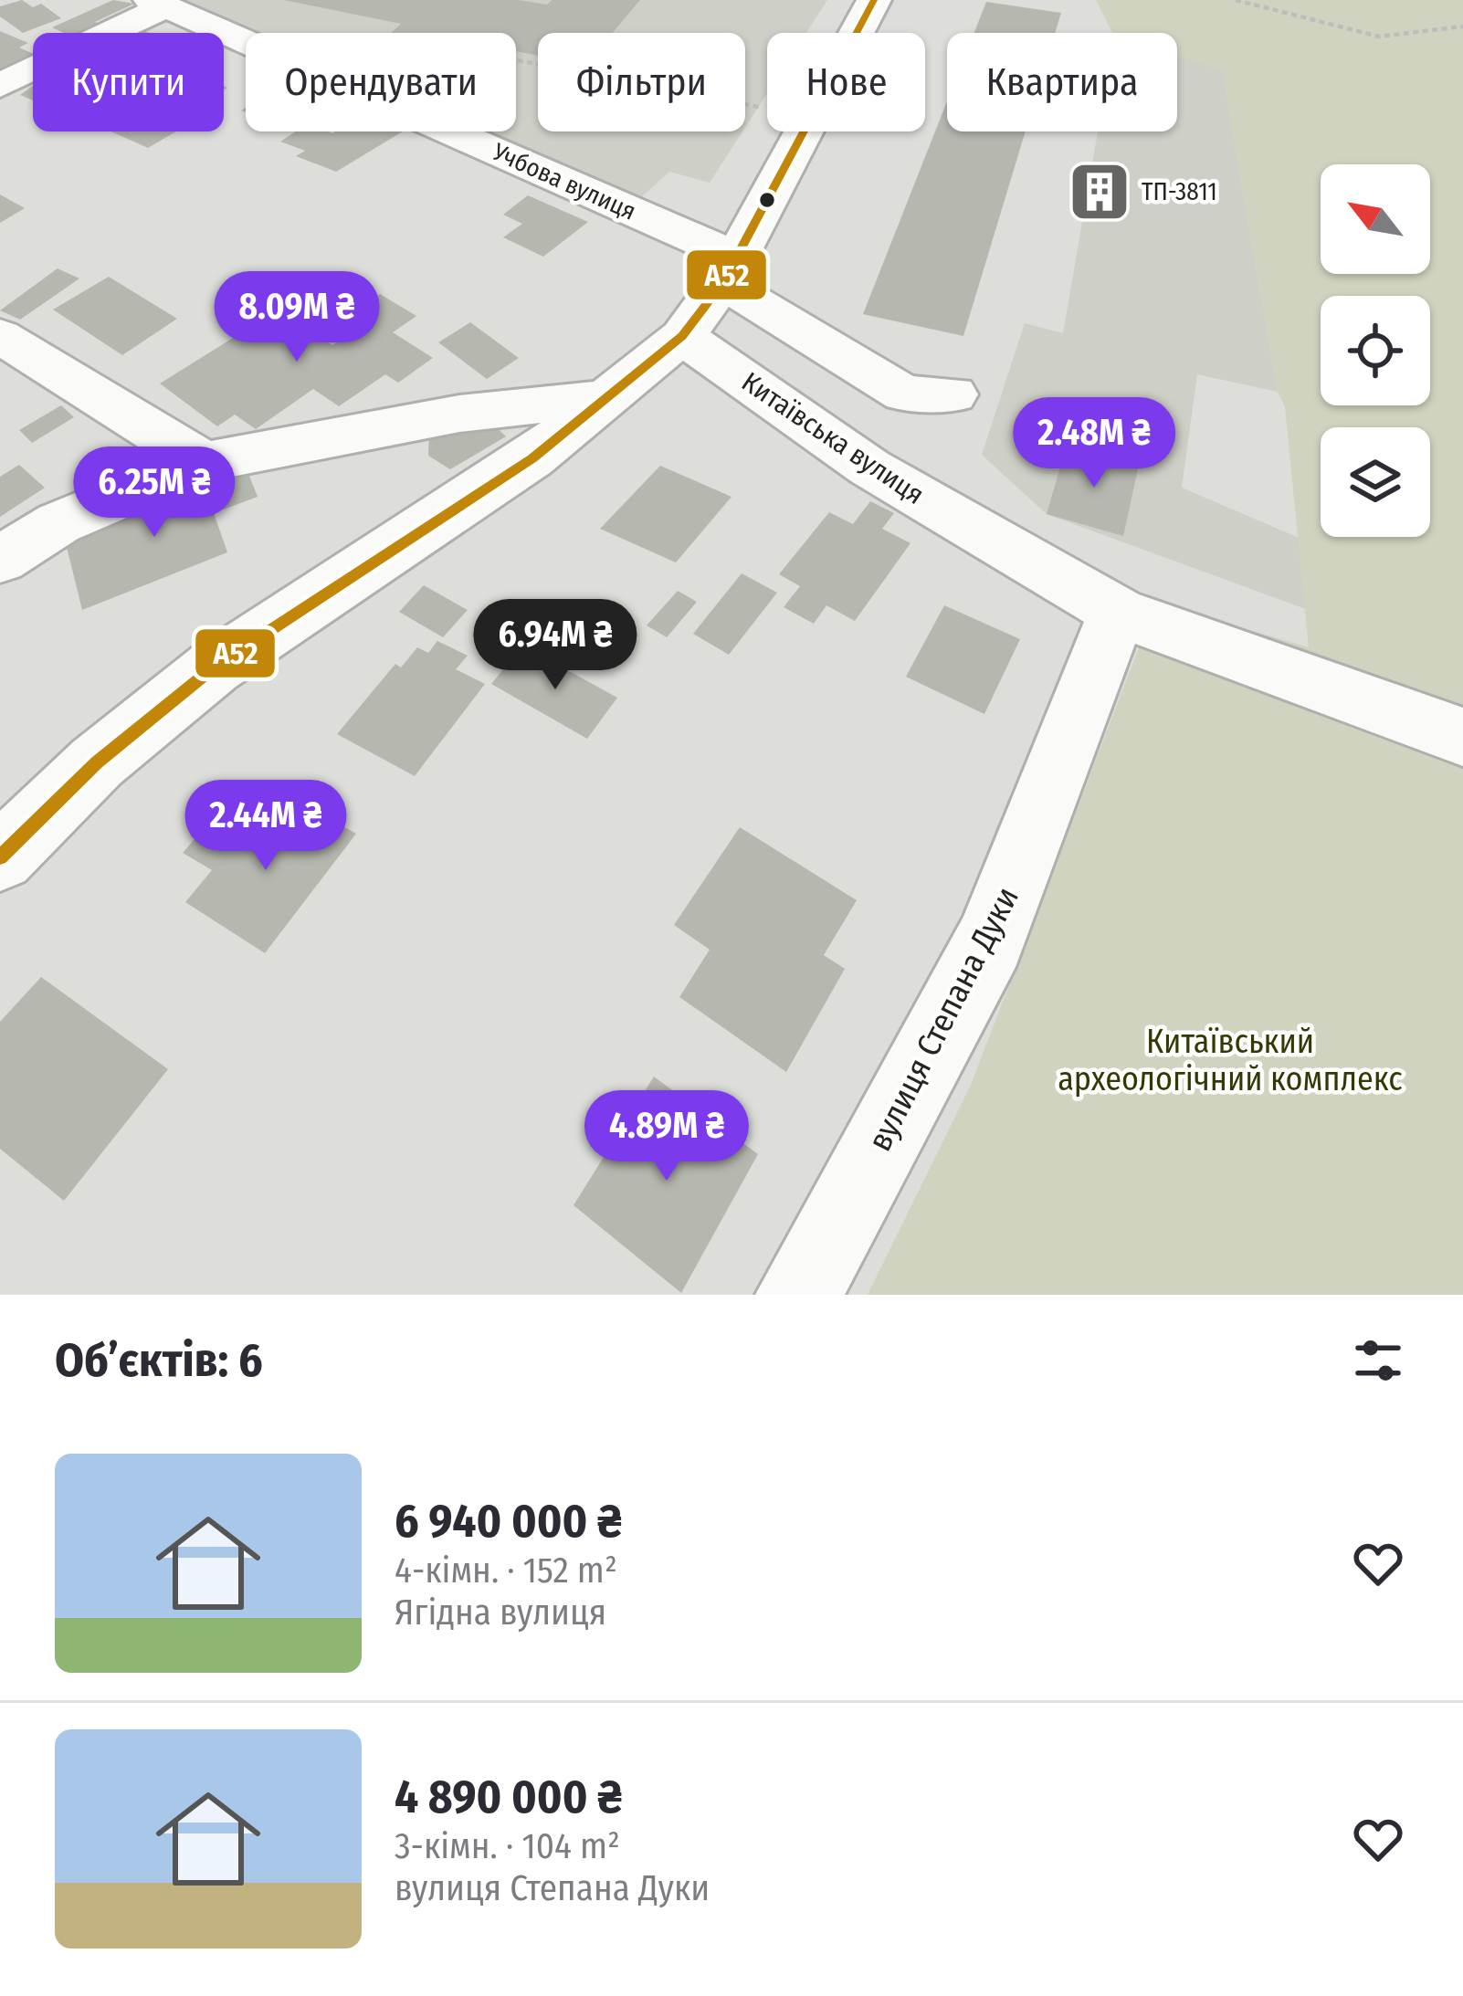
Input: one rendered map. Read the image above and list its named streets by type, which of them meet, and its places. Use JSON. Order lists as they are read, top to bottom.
{
  "streets": {
    "street": ["Учбова вулиця", "Китаївська вулиця", "вулиця Степана Дуки"]
  },
  "crossings": [
    ["Китаївська вулиця", "вулиця Степана Дуки"]
  ],
  "parks": ["Китаївський археологічний комплекс"],
  "places": {
    "building": ["ТП-3811"]
  },
  "lines": ["transit line А52"],
  "north": "top left",
  "page": {
    "chip": [
      "Купити",
      "Орендувати",
      "Фільтри",
      "Нове",
      "Квартира"
    ],
    "price": [
      "8.09M ₴",
      "2.48M ₴",
      "6.25M ₴",
      "6.94M ₴",
      "2.44M ₴",
      "4.89M ₴"
    ],
    "heading": "Об’єктів: 6",
    "list": [
      {
        "name": "6 940 000 ₴",
        "note": "4-кімн. · 152 m² · Ягідна вулиця"
      },
      {
        "name": "4 890 000 ₴",
        "note": "3-кімн. · 104 m² · вулиця Степана Дуки"
      }
    ]
  }
}
